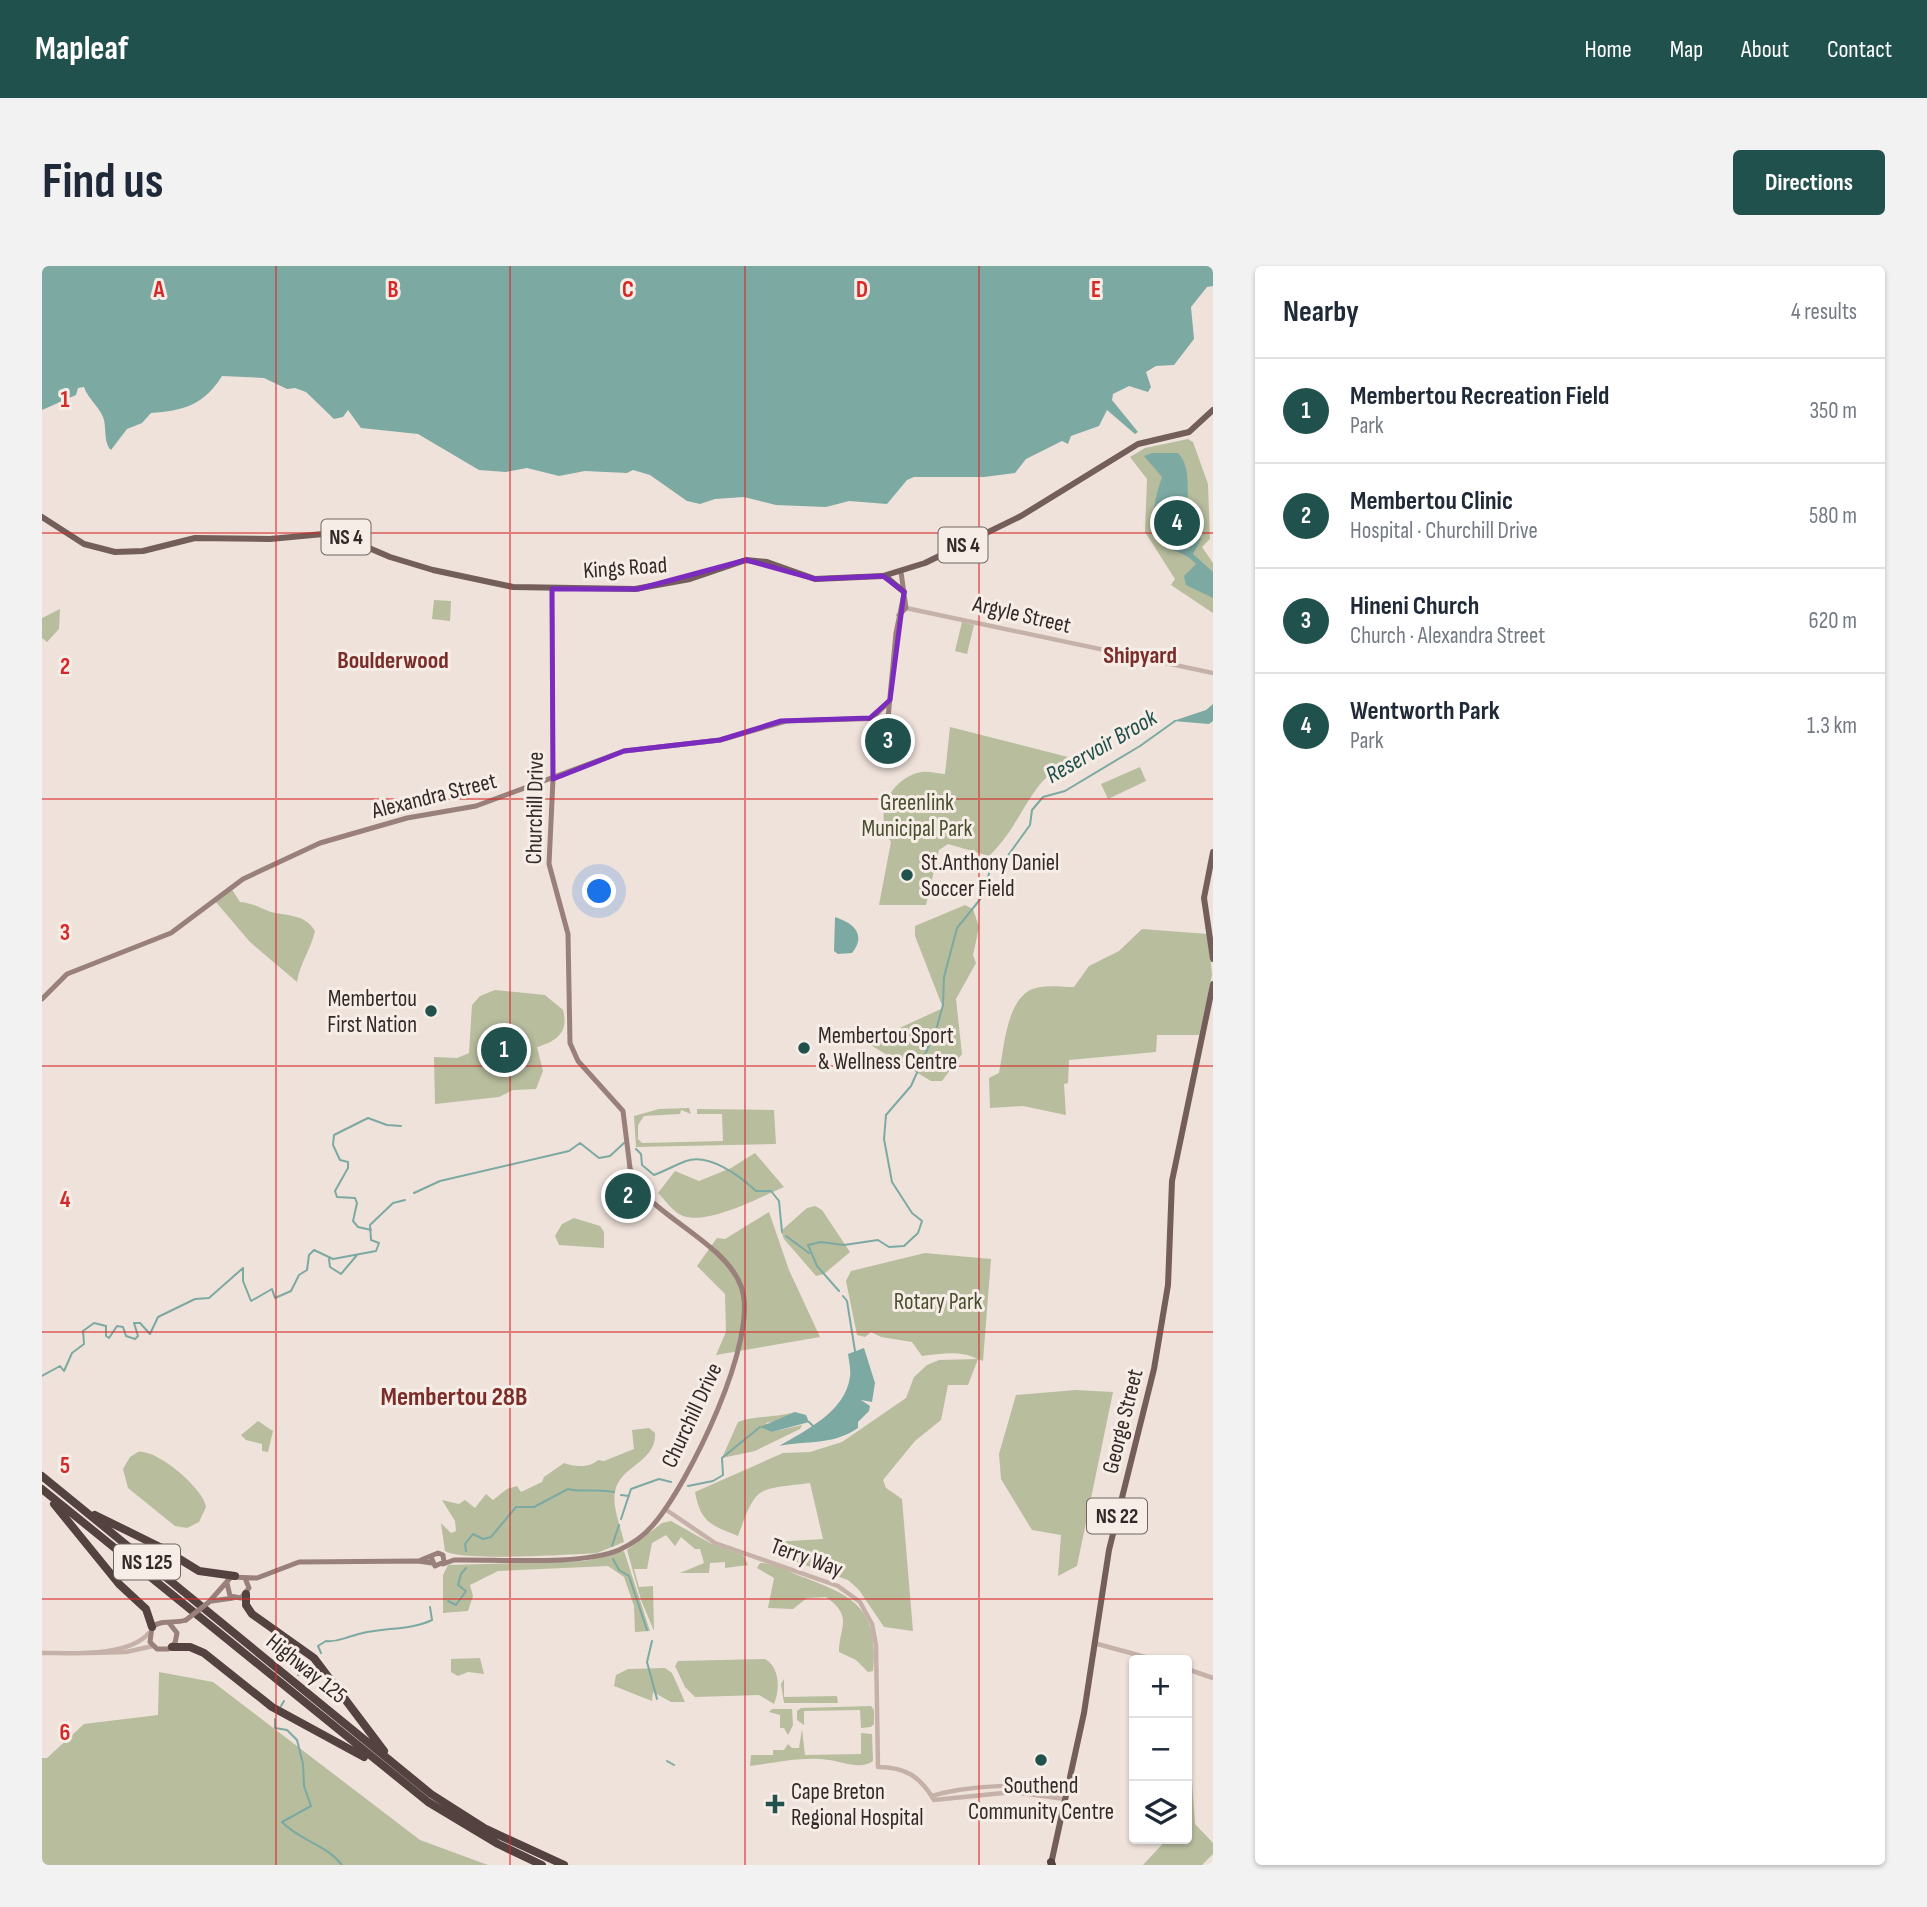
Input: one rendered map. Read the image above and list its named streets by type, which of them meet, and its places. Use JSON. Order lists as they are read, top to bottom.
{
  "streets": {
    "highway": ["NS 125", "Highway 125"],
    "main road": [
      "NS 4",
      "Kings Road",
      "Alexandra Street",
      "Churchill Drive",
      "George Street",
      "NS 22"
    ],
    "street": ["Argyle Street", "Terry Way"]
  },
  "crossings": [
    ["Kings Road", "Churchill Drive"],
    ["Alexandra Street", "Churchill Drive"],
    ["Churchill Drive", "Terry Way"]
  ],
  "districts": ["Shipyard", "Boulderwood", "Membertou 28B"],
  "water": ["Reservoir Brook"],
  "parks": ["Greenlink Municipal Park", "Rotary Park"],
  "places": {
    "other": [
      "St.Anthony Daniel Soccer Field",
      "Membertou First Nation",
      "Membertou Sport & Wellness Centre",
      "Southend Community Centre"
    ],
    "health": ["Cape Breton Regional Hospital"]
  },
  "page": {
    "header": "Mapleaf",
    "nav": [
      "Home",
      "Map",
      "About",
      "Contact"
    ],
    "buttons": "Directions",
    "title": "Find us",
    "heading": ["Nearby", "4 results"],
    "list": [
      {
        "mark": "1",
        "name": "Membertou Recreation Field",
        "note": "Park",
        "value": "350 m"
      },
      {
        "mark": "2",
        "name": "Membertou Clinic",
        "note": "Hospital · Churchill Drive",
        "value": "580 m"
      },
      {
        "mark": "3",
        "name": "Hineni Church",
        "note": "Church · Alexandra Street",
        "value": "620 m"
      },
      {
        "mark": "4",
        "name": "Wentworth Park",
        "note": "Park",
        "value": "1.3 km"
      }
    ],
    "pins": [
      "4",
      "3",
      "1",
      "2"
    ],
    "map_buttons": ["+", "−"]
  },
  "grid": {
    "columns": [
      "A",
      "B",
      "C",
      "D",
      "E"
    ],
    "rows": [
      "1",
      "2",
      "3",
      "4",
      "5",
      "6"
    ]
  }
}
